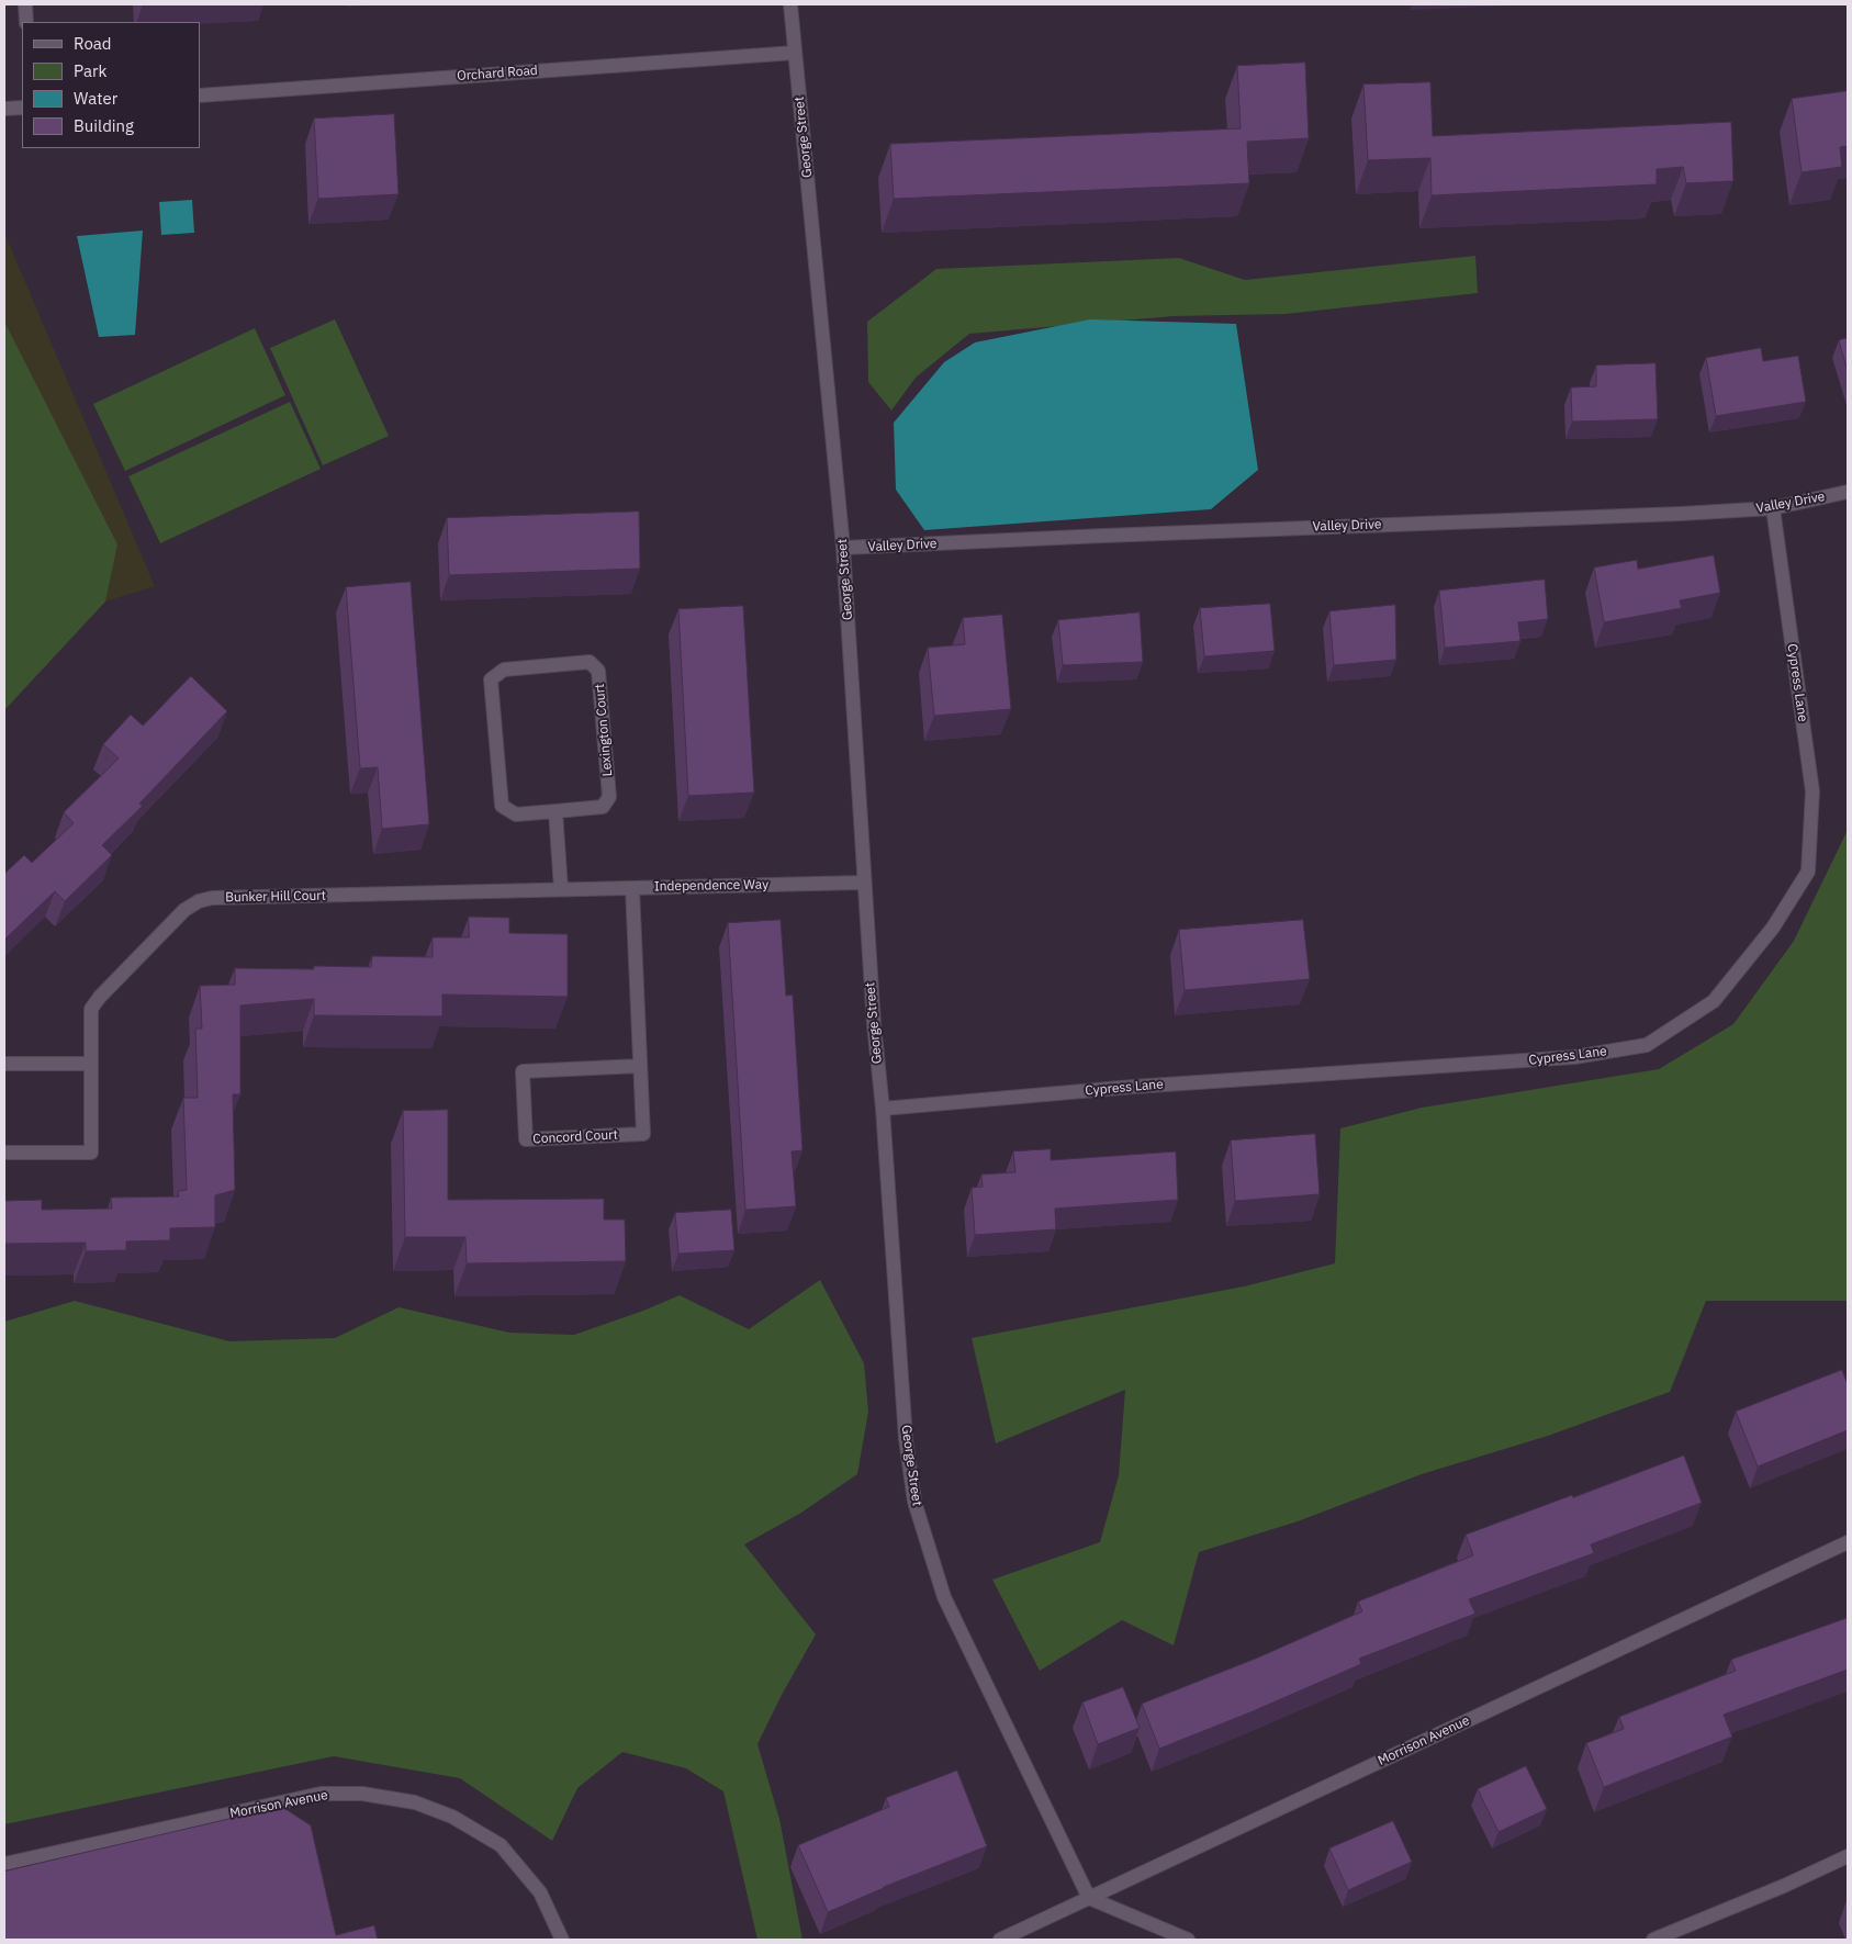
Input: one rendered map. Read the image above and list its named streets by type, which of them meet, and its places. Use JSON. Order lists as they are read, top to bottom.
{
  "streets": {
    "street": [
      "Orchard Road",
      "George Street",
      "Valley Drive",
      "Cypress Lane",
      "Lexington Court",
      "Independence Way",
      "Bunker Hill Court",
      "Concord Court",
      "Morrison Avenue"
    ]
  },
  "crossings": [
    ["Orchard Road", "George Street"],
    ["George Street", "Valley Drive"],
    ["George Street", "Cypress Lane"],
    ["George Street", "Independence Way"],
    ["George Street", "Morrison Avenue"],
    ["Valley Drive", "Cypress Lane"],
    ["Independence Way", "Bunker Hill Court"],
    ["Independence Way", "Concord Court"]
  ],
  "legend": [
    "Road",
    "Park",
    "Water",
    "Building"
  ]
}
